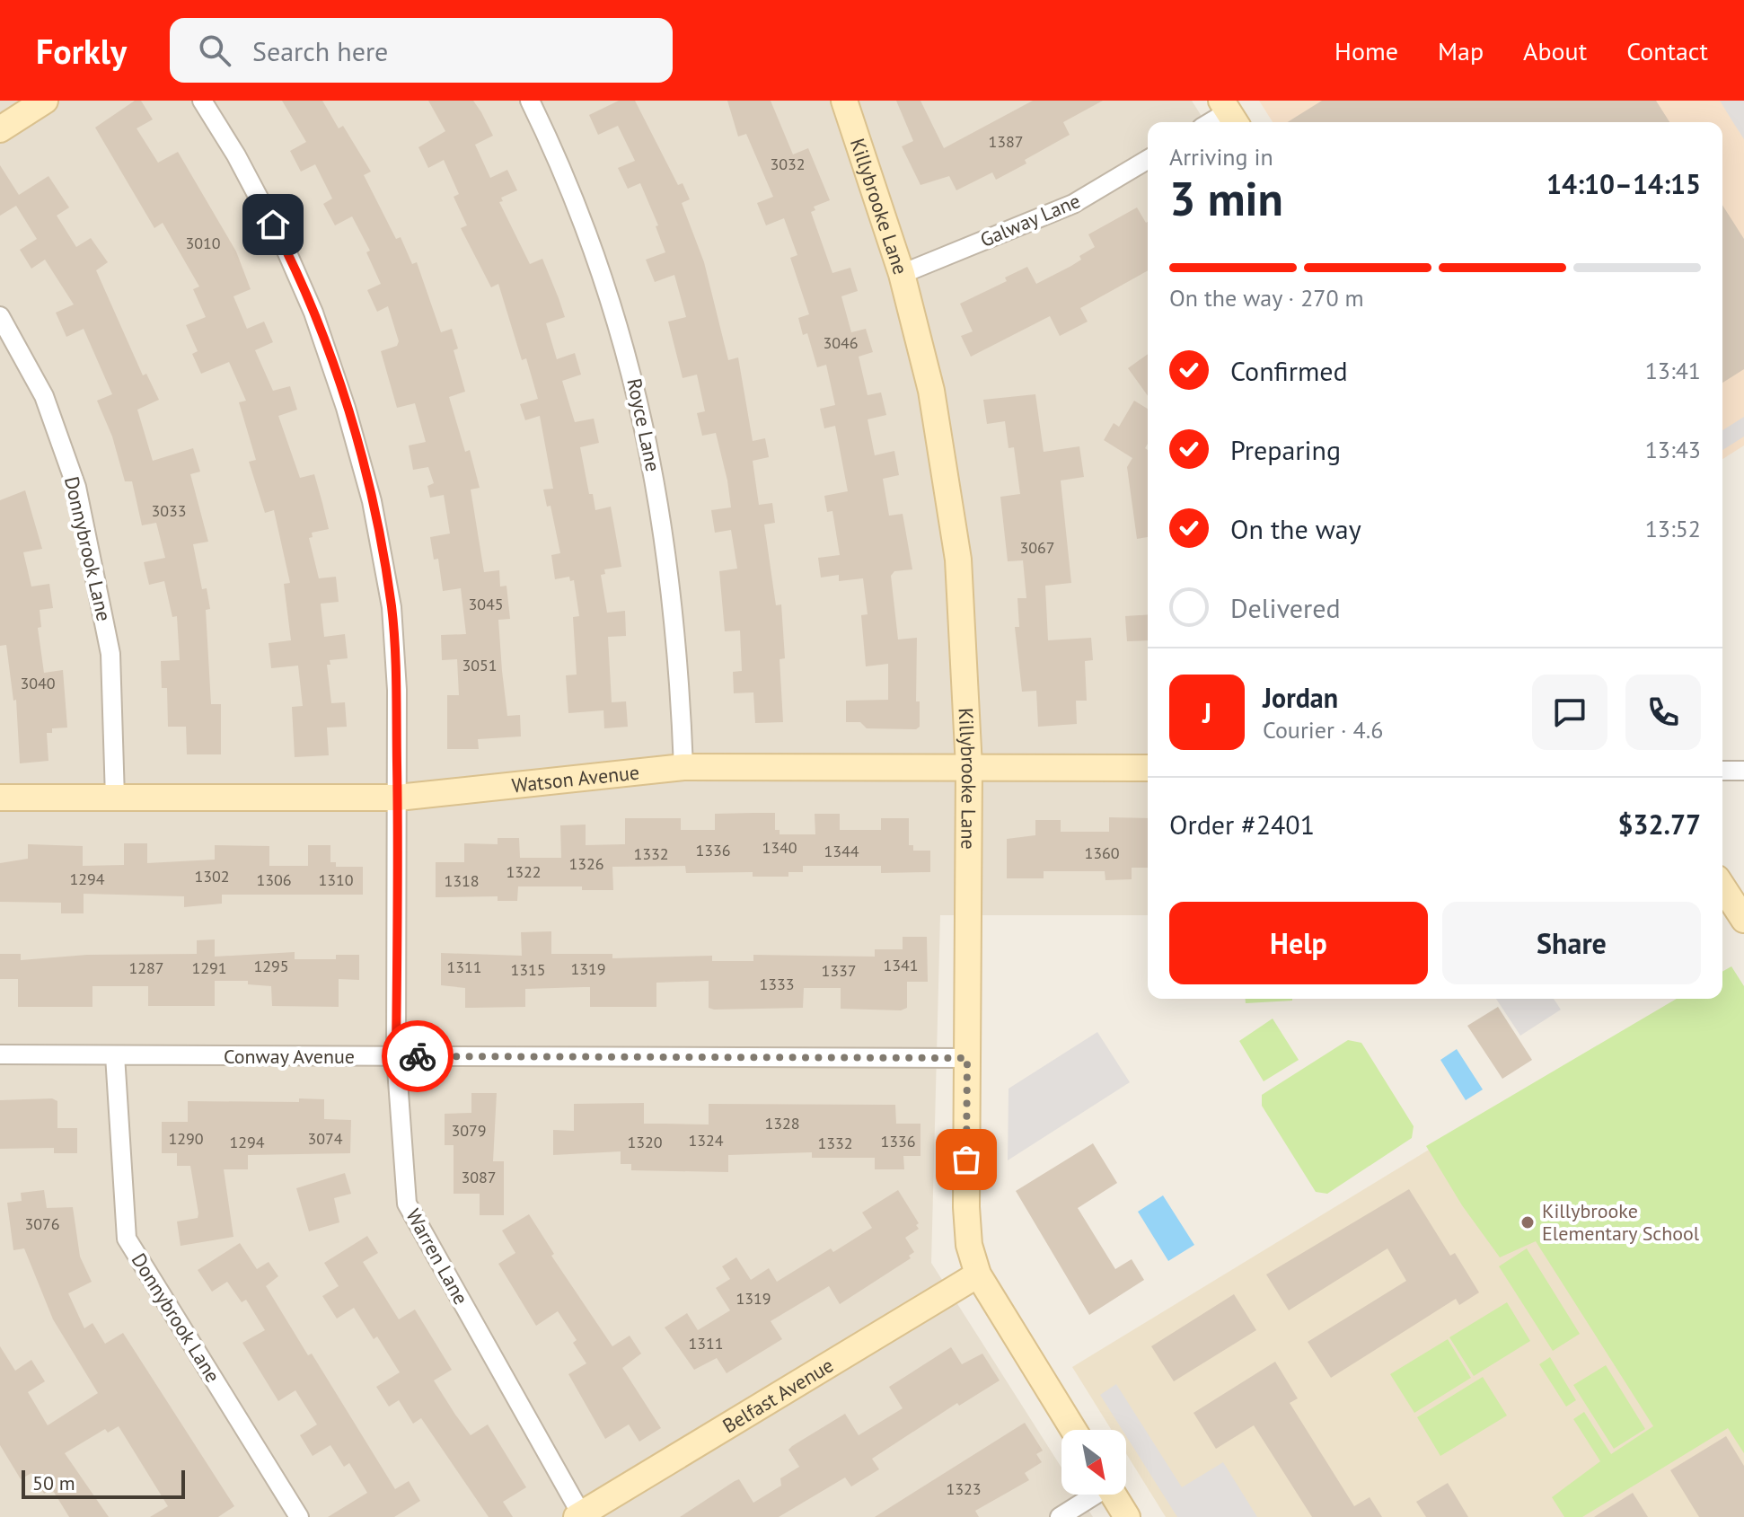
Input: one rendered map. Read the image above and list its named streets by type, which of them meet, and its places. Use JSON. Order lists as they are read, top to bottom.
{
  "streets": {
    "street": [
      "Killybrooke Lane",
      "Galway Lane",
      "Royce Lane",
      "Donnybrook Lane",
      "Watson Avenue",
      "Conway Avenue",
      "Warren Lane",
      "Belfast Avenue"
    ]
  },
  "crossings": [
    ["Killybrooke Lane", "Galway Lane"],
    ["Killybrooke Lane", "Watson Avenue"],
    ["Killybrooke Lane", "Conway Avenue"],
    ["Killybrooke Lane", "Belfast Avenue"],
    ["Royce Lane", "Watson Avenue"],
    ["Donnybrook Lane", "Watson Avenue"],
    ["Donnybrook Lane", "Conway Avenue"],
    ["Watson Avenue", "Warren Lane"],
    ["Conway Avenue", "Warren Lane"],
    ["Warren Lane", "Belfast Avenue"]
  ],
  "places": ["Killybrooke Elementary School"],
  "house_numbers": [
    "1387",
    "3032",
    "3010",
    "3046",
    "3033",
    "3067",
    "3045",
    "3051",
    "3040",
    "1340",
    "1336",
    "1344",
    "1360",
    "1332",
    "1326",
    "1322",
    "1302",
    "1294",
    "1306",
    "1310",
    "1318",
    "1341",
    "1295",
    "1311",
    "1287",
    "1291",
    "1319",
    "1315",
    "1337",
    "1333",
    "1328",
    "3079",
    "1290",
    "3074",
    "1324",
    "1336",
    "1294",
    "1320",
    "1332",
    "3087",
    "3076",
    "1319",
    "1311",
    "1323"
  ],
  "scale_bar": "50 m",
  "north": "bottom right",
  "page": {
    "header": "Forkly",
    "search": "Search here",
    "nav": [
      "Home",
      "Map",
      "About",
      "Contact"
    ],
    "heading": ["3 min", "Arriving in", "14:10–14:15"],
    "panel": [
      "Jordan",
      "Courier · 4.6",
      "Order #2401",
      "$32.77"
    ],
    "bar": "On the way · 270 m",
    "list": [
      ["Confirmed", "13:41"],
      ["Preparing", "13:43"],
      ["On the way", "13:52"],
      "Delivered"
    ],
    "round": "J",
    "buttons": ["Help", "Share"],
    "scale": "50 m"
  }
}
